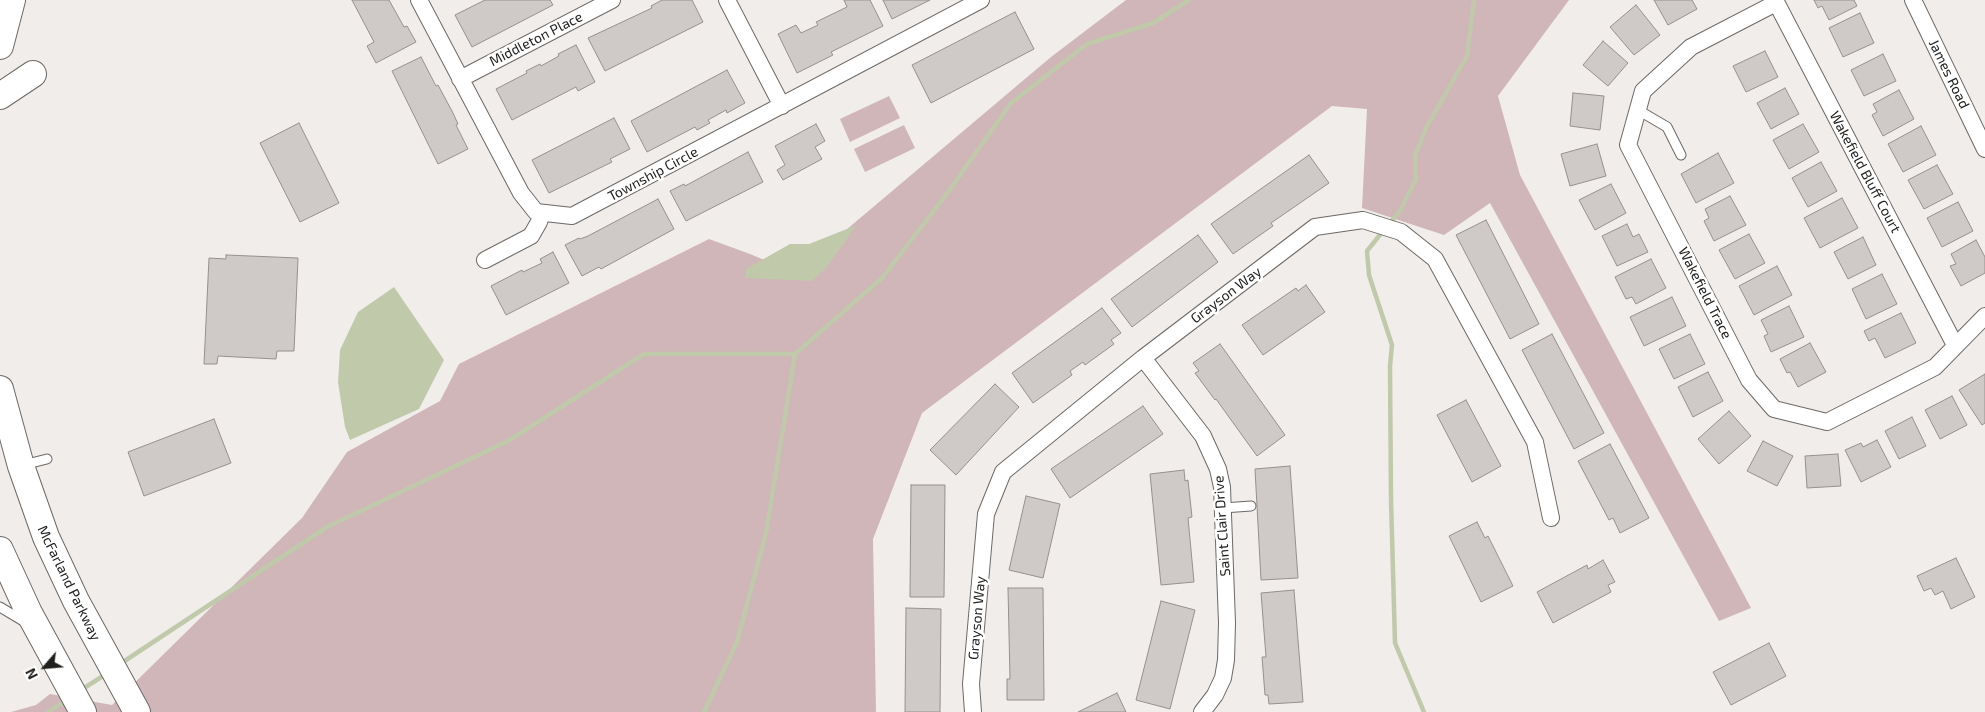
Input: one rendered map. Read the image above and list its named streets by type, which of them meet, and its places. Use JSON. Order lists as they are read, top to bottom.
{
  "streets": {
    "main road": ["McFarland Parkway"],
    "street": [
      "Middleton Place",
      "James Road",
      "Wakefield Bluff Court",
      "Township Circle",
      "Wakefield Trace",
      "Grayson Way",
      "Saint Clair Drive"
    ]
  },
  "crossings": [
    ["Wakefield Bluff Court", "Wakefield Trace"],
    ["Grayson Way", "Saint Clair Drive"]
  ],
  "north": "bottom left"
}
